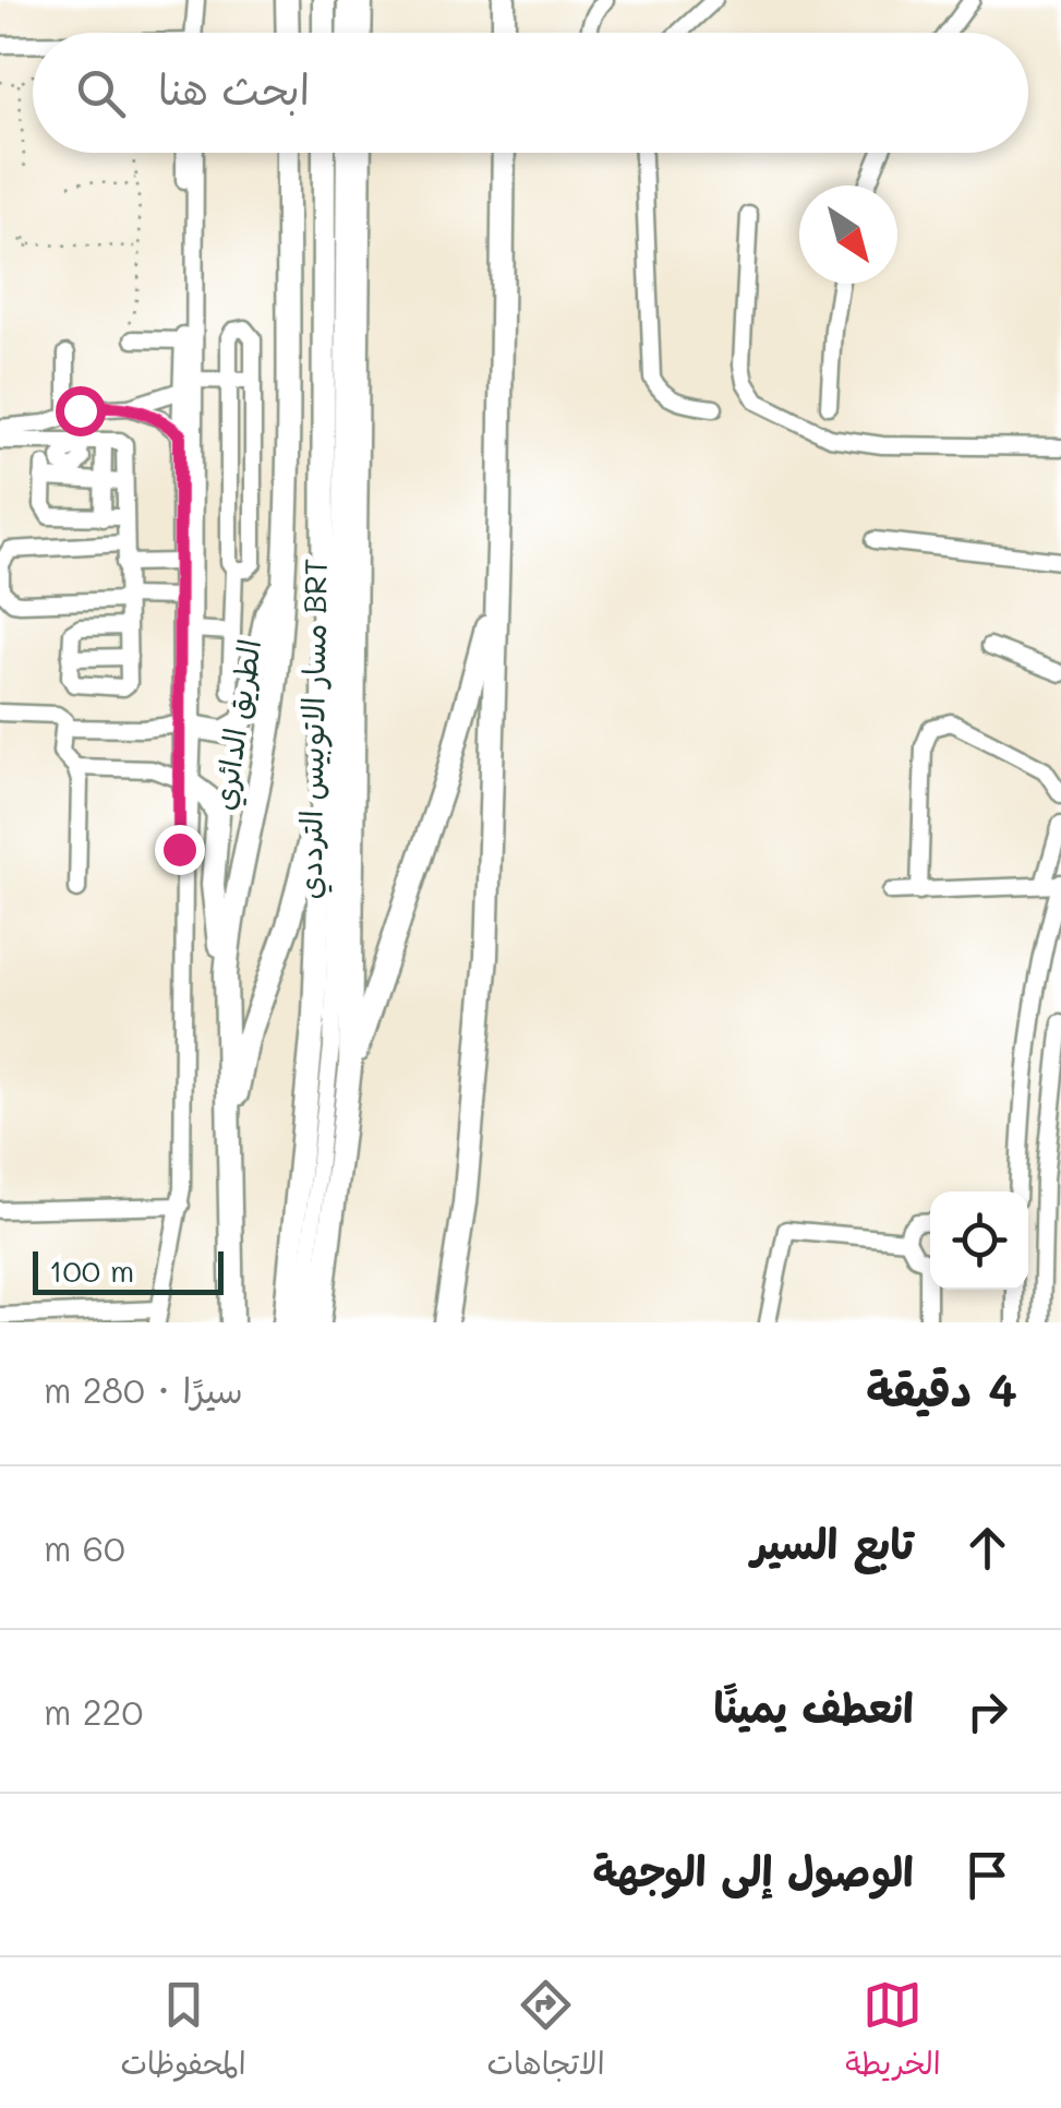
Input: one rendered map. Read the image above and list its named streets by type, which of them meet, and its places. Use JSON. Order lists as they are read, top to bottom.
{
  "streets": {
    "highway": ["الطريق الدائري"],
    "street": ["مسار الاتوبيس الترددي BRT"]
  },
  "scale_bar": "100 m",
  "north": "bottom right",
  "page": {
    "search": "ابحث هنا",
    "scale": "100 m",
    "heading": ["4 دقيقة", "سيرًا · 280 m"],
    "list": [
      ["تابع السير", "60 m"],
      ["انعطف يمينًا", "220 m"],
      "الوصول إلى الوجهة"
    ],
    "nav": ["الخريطة", "الاتجاهات", "المحفوظات"]
  }
}
